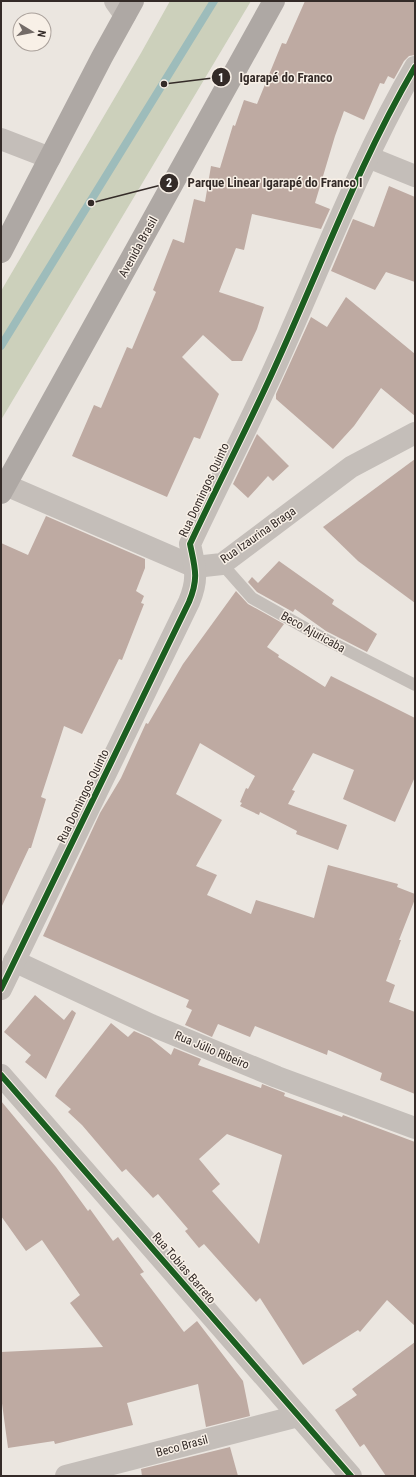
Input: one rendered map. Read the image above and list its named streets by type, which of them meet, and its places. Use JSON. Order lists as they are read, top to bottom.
{
  "streets": {
    "highway": ["Avenida Brasil"],
    "street": [
      "Rua Domingos Quinto",
      "Rua Izaurina Braga",
      "Rua Júlio Ribeiro",
      "Rua Tobias Barreto",
      "Beco Brasil"
    ],
    "lane": ["Beco Ajuricaba"]
  },
  "crossings": [
    ["Avenida Brasil", "Rua Izaurina Braga"],
    ["Rua Domingos Quinto", "Rua Izaurina Braga"],
    ["Rua Domingos Quinto", "Rua Júlio Ribeiro"],
    ["Rua Izaurina Braga", "Beco Ajuricaba"],
    ["Rua Tobias Barreto", "Beco Brasil"]
  ],
  "places": ["Igarapé do Franco", "Parque Linear Igarapé do Franco I"],
  "north": "right"
}
